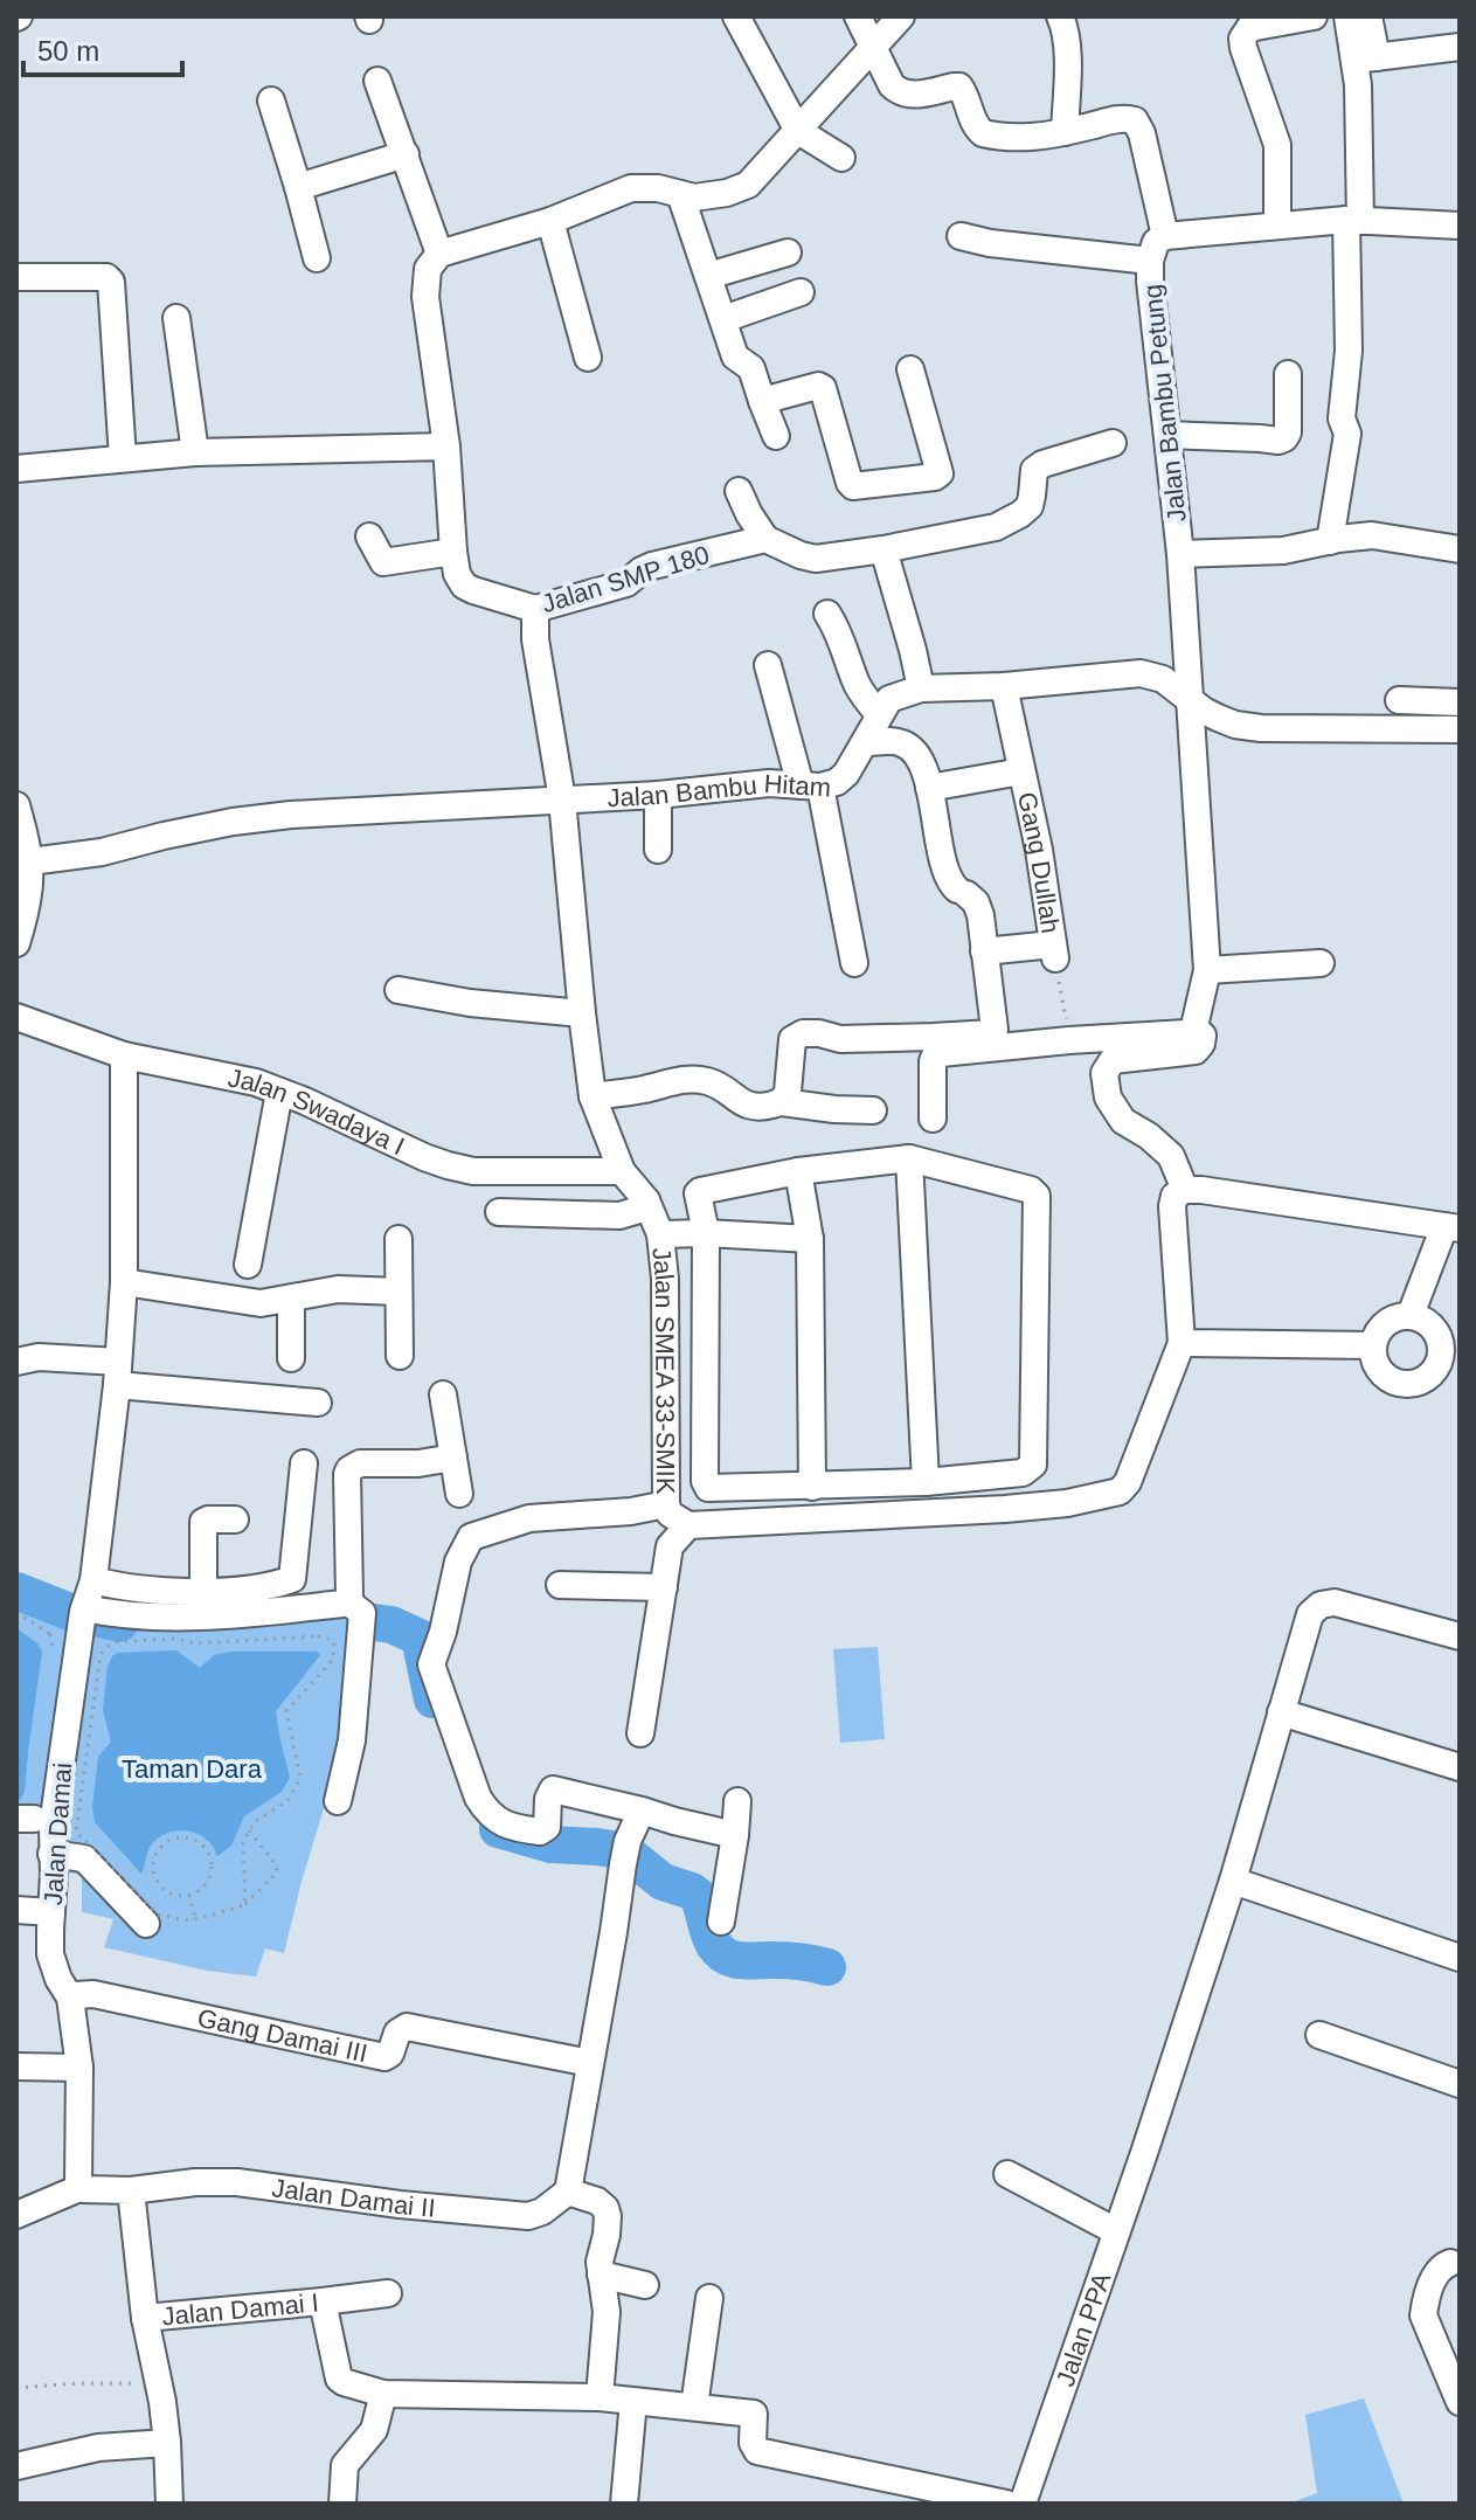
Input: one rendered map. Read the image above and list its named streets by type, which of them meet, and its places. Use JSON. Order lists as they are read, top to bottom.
{
  "streets": {
    "street": [
      "Jalan Bambu Petung",
      "Jalan SMP 180",
      "Jalan Bambu Hitam",
      "Gang Dullah",
      "Jalan Swadaya I",
      "Jalan SMEA 33-SMIK",
      "Jalan Damai",
      "Gang Damai III",
      "Jalan Damai II",
      "Jalan Damai I",
      "Jalan PPA"
    ]
  },
  "crossings": [
    ["Jalan SMP 180", "Jalan Bambu Hitam"],
    ["Jalan SMP 180", "Jalan SMEA 33-SMIK"],
    ["Jalan Bambu Hitam", "Jalan SMEA 33-SMIK"],
    ["Jalan Swadaya I", "Jalan SMEA 33-SMIK"],
    ["Jalan Swadaya I", "Jalan Damai"],
    ["Jalan Damai", "Gang Damai III"]
  ],
  "parks": ["Taman Dara"],
  "scale_bar": "50 m"
}
